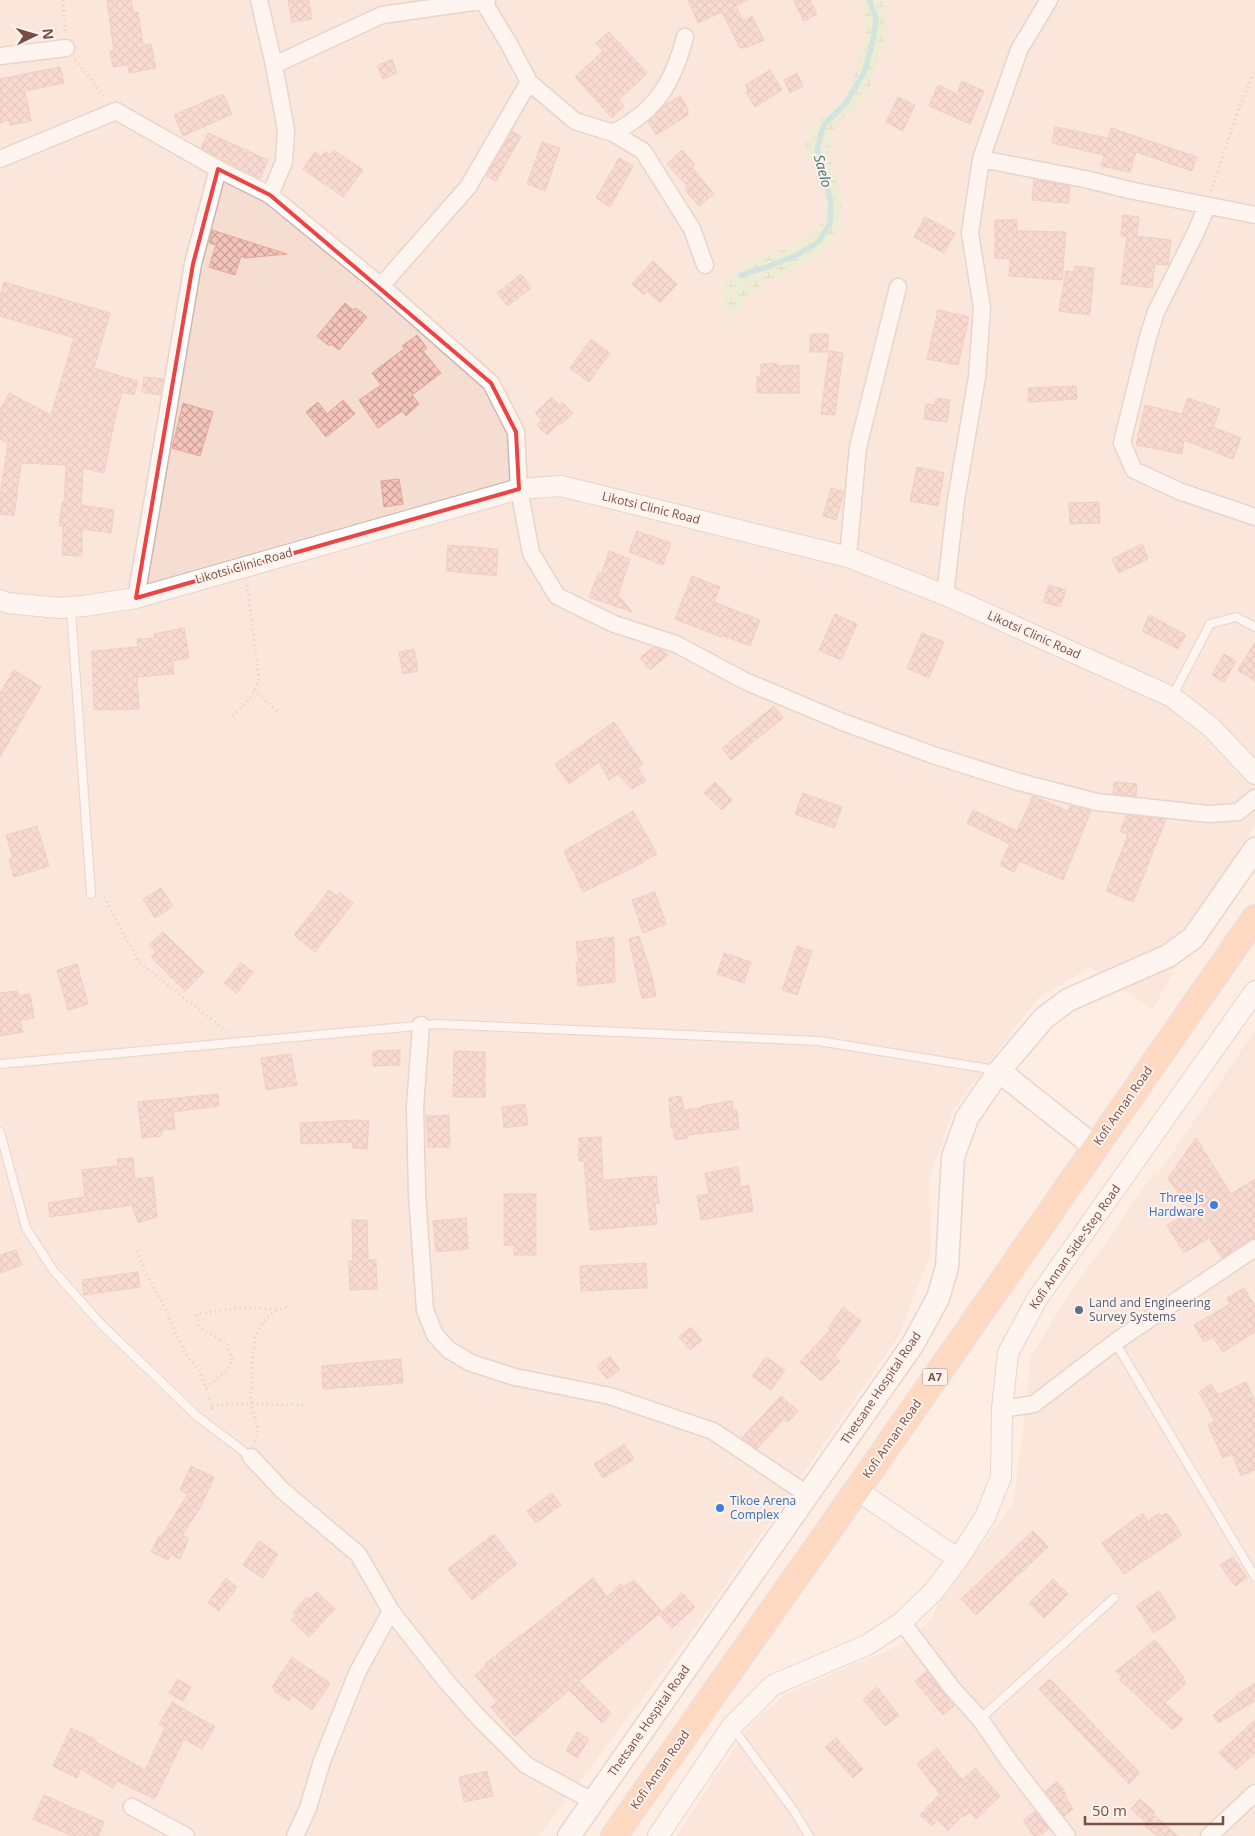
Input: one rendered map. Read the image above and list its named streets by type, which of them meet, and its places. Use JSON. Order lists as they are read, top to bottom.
{
  "streets": {
    "main road": ["Kofi Annan Road", "A7", "Thetsane Hospital Road"],
    "street": ["Likotsi Clinic Road", "Kofi Annan Side-Step Road"]
  },
  "water": ["Saelo"],
  "places": ["Three Js Hardware", "Land and Engineering Survey Systems", "Tikoe Arena Complex"],
  "scale_bar": "50 m",
  "north": "right"
}
